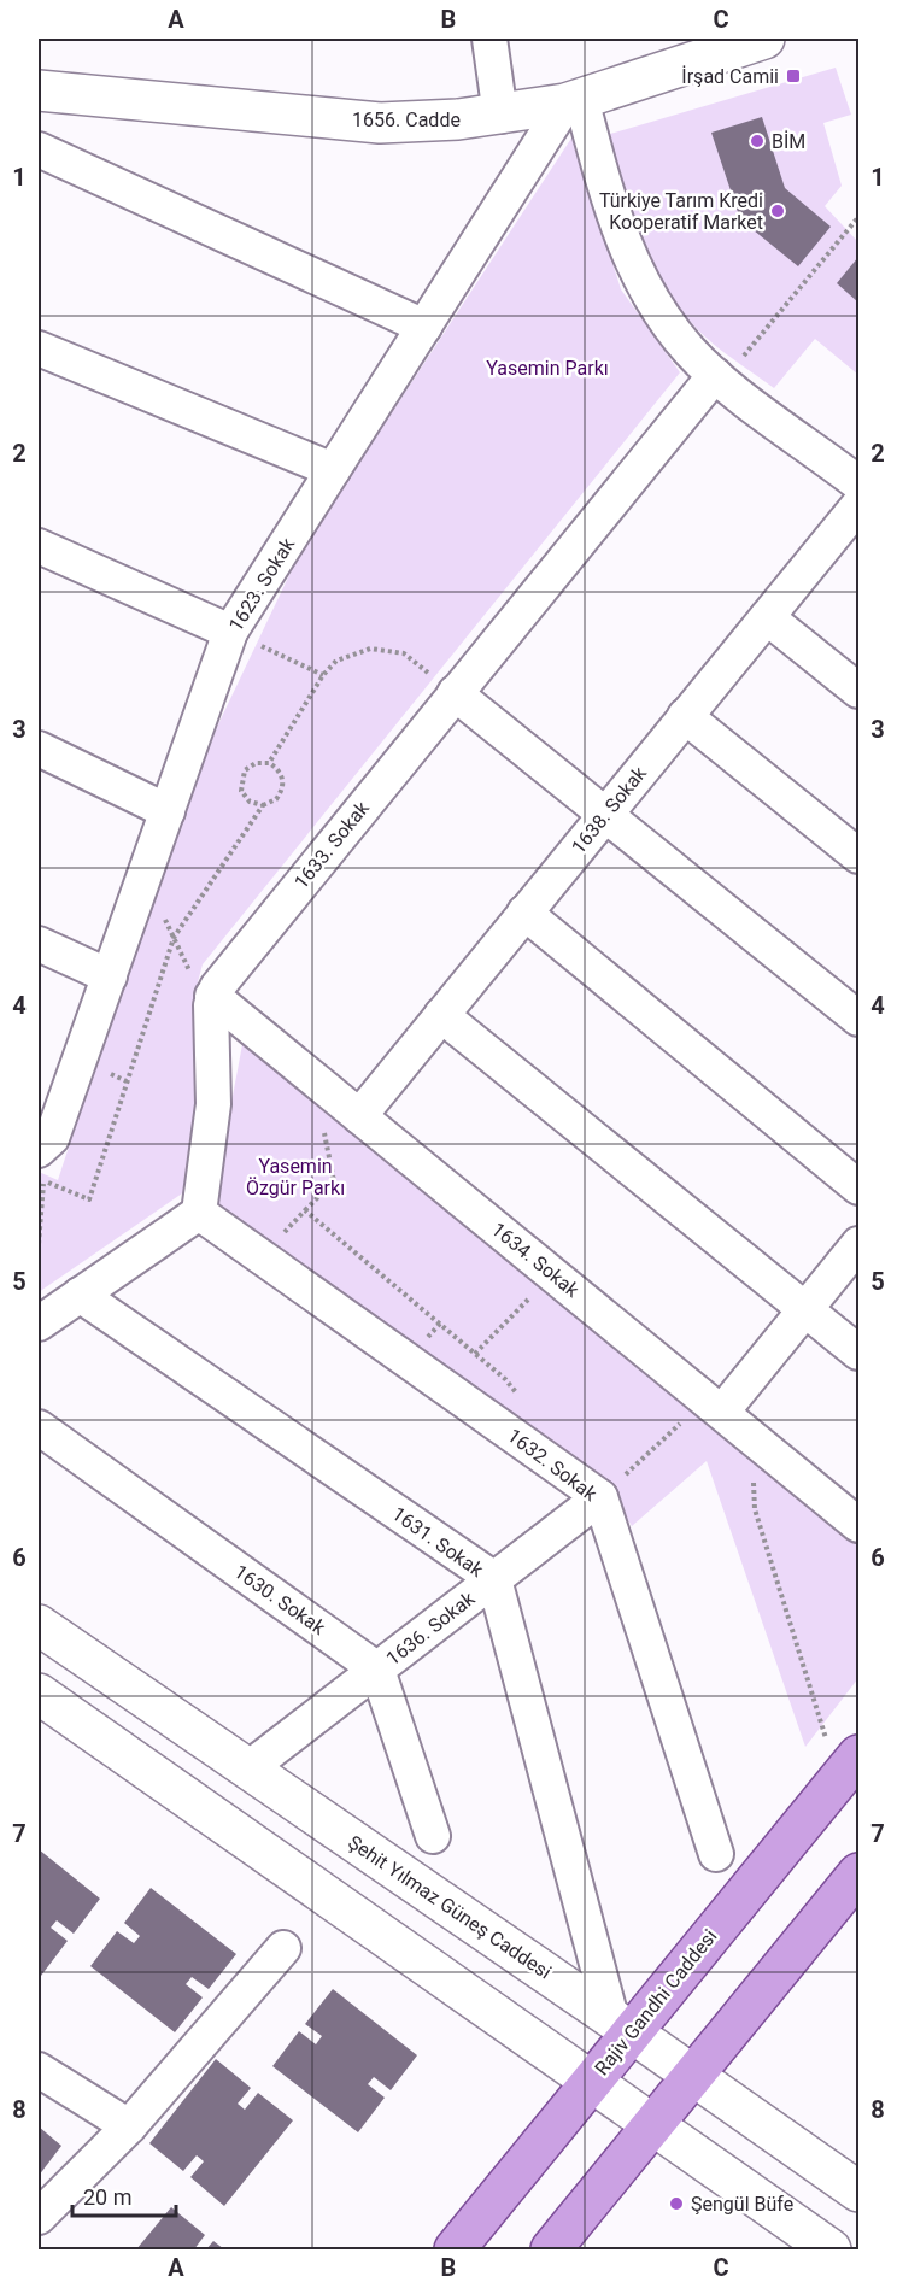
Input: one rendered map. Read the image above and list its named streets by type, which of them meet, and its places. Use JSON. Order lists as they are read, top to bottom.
{
  "streets": {
    "main road": ["1656. Cadde", "Şehit Yılmaz Güneş Caddesi", "Rajiv Gandhi Caddesi"],
    "street": [
      "1623. Sokak",
      "1638. Sokak",
      "1633. Sokak",
      "1634. Sokak",
      "1632. Sokak",
      "1631. Sokak",
      "1630. Sokak",
      "1636. Sokak"
    ]
  },
  "crossings": [
    ["1656. Cadde", "1623. Sokak"],
    ["1638. Sokak", "1634. Sokak"],
    ["1633. Sokak", "1634. Sokak"],
    ["1632. Sokak", "1636. Sokak"],
    ["1631. Sokak", "1636. Sokak"],
    ["1631. Sokak", "Şehit Yılmaz Güneş Caddesi"],
    ["1631. Sokak", "Rajiv Gandhi Caddesi"],
    ["1630. Sokak", "1636. Sokak"],
    ["1636. Sokak", "Şehit Yılmaz Güneş Caddesi"],
    ["Şehit Yılmaz Güneş Caddesi", "Rajiv Gandhi Caddesi"]
  ],
  "parks": ["Yasemin Parkı", "Yasemin Özgür Parkı"],
  "places": {
    "transit": ["İrşad Camii"],
    "other": ["BİM", "Türkiye Tarım Kredi Kooperatif Market", "Şengül Büfe"]
  },
  "scale_bar": "20 m",
  "grid": {
    "columns": ["A", "B", "C"],
    "rows": [
      "1",
      "2",
      "3",
      "4",
      "5",
      "6",
      "7",
      "8"
    ]
  }
}
